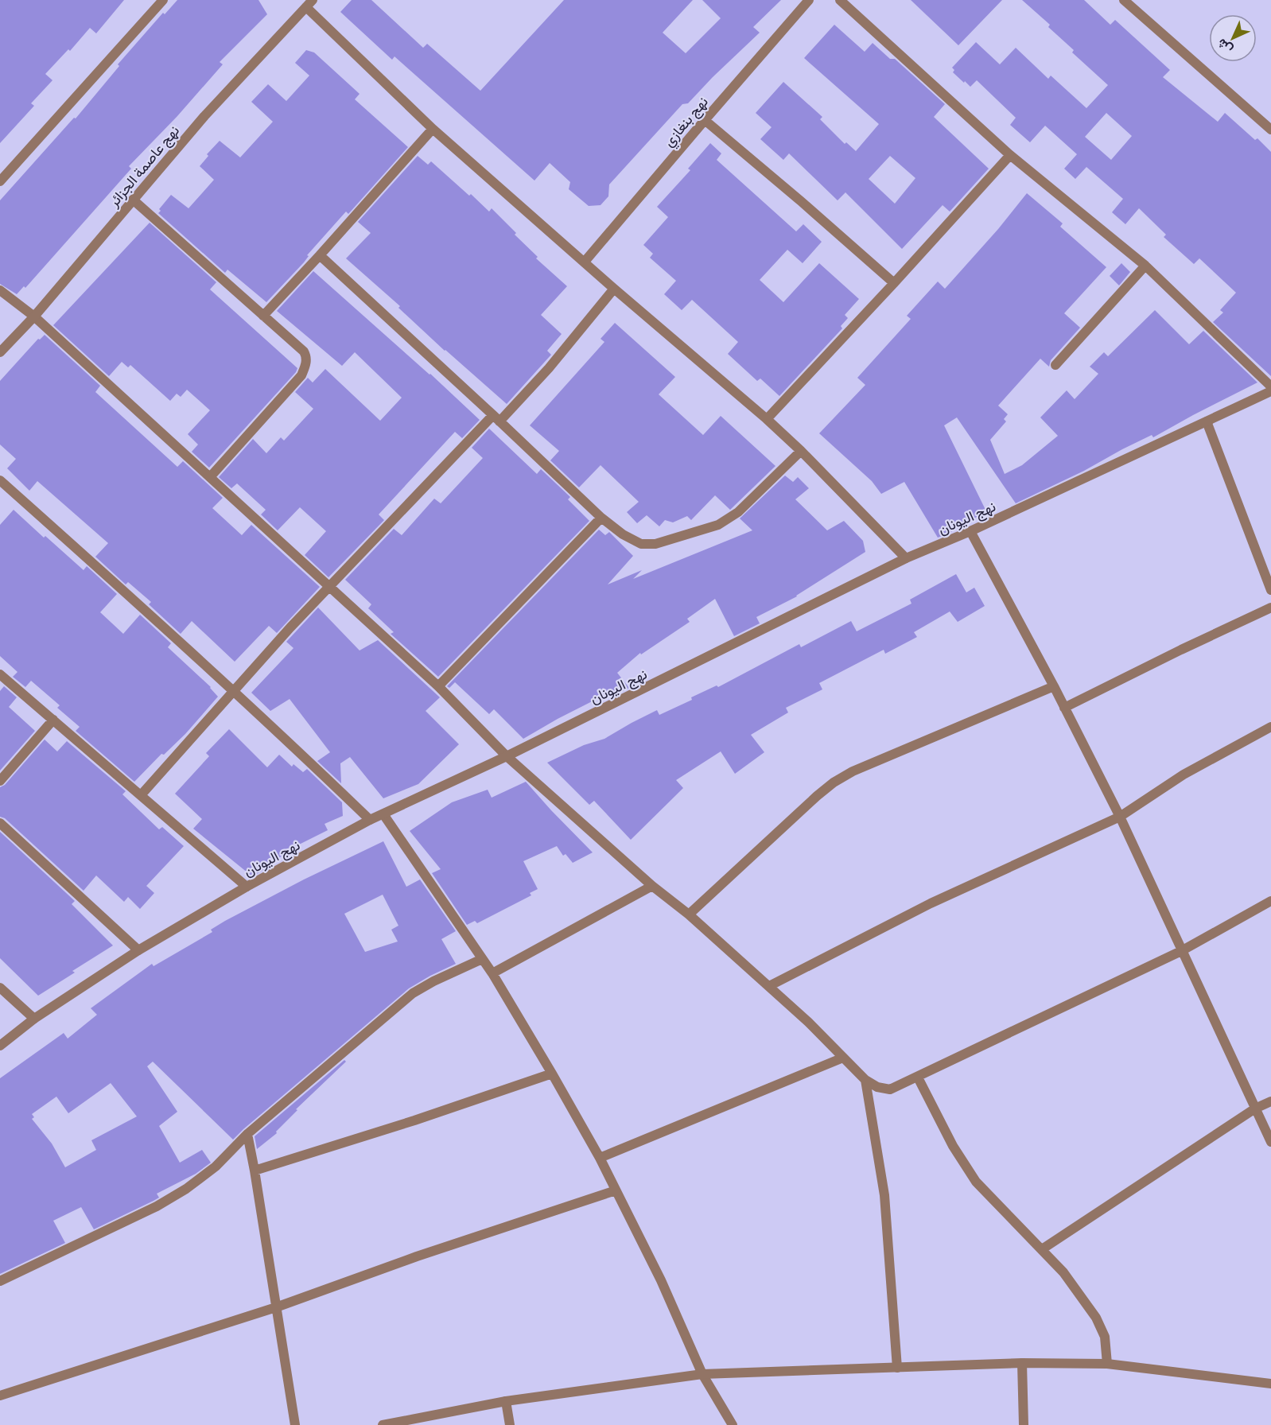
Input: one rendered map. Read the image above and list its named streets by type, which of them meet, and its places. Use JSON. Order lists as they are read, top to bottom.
{
  "streets": {
    "street": ["نهج بنغازي", "نهج عاصمة الجزائر", "نهج اليونان"]
  },
  "north": "bottom left"
}
